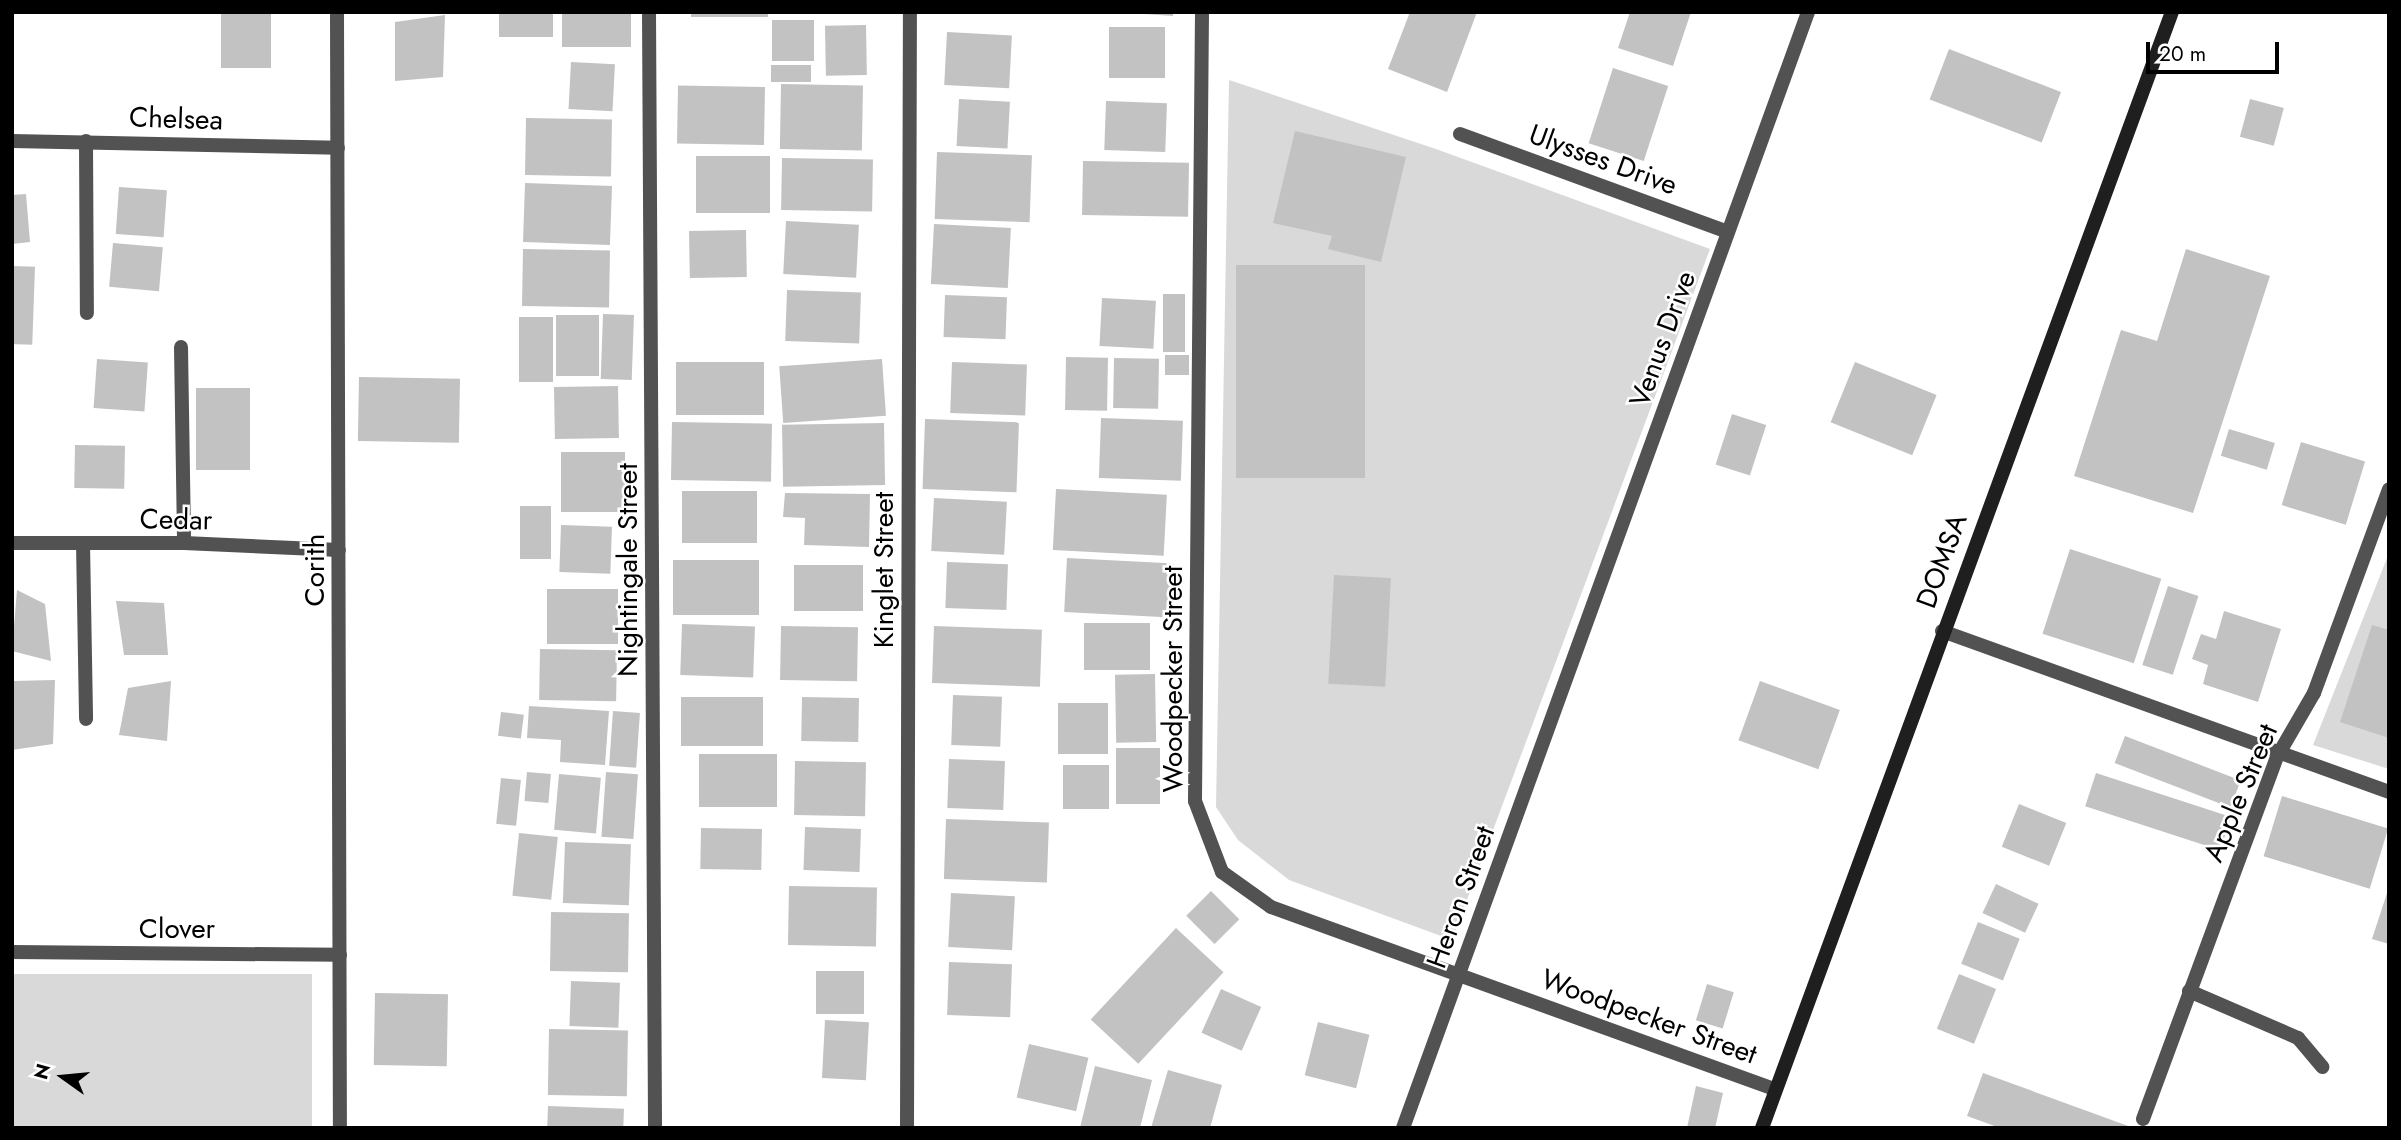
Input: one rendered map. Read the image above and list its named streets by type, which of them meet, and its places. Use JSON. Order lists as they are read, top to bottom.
{
  "streets": {
    "main road": ["DOMSA"],
    "street": [
      "Chelsea",
      "Ulysses Drive",
      "Venus Drive",
      "Cedar",
      "Corith",
      "Nightingale Street",
      "Kinglet Street",
      "Woodpecker Street",
      "Apple Street",
      "Heron Street",
      "Clover"
    ]
  },
  "crossings": [
    ["Chelsea", "Corith"],
    ["Ulysses Drive", "Venus Drive"],
    ["Venus Drive", "Heron Street"],
    ["Cedar", "Corith"],
    ["DOMSA", "Woodpecker Street"],
    ["Corith", "Clover"],
    ["Woodpecker Street", "Heron Street"]
  ],
  "scale_bar": "20 m",
  "north": "left"
}
